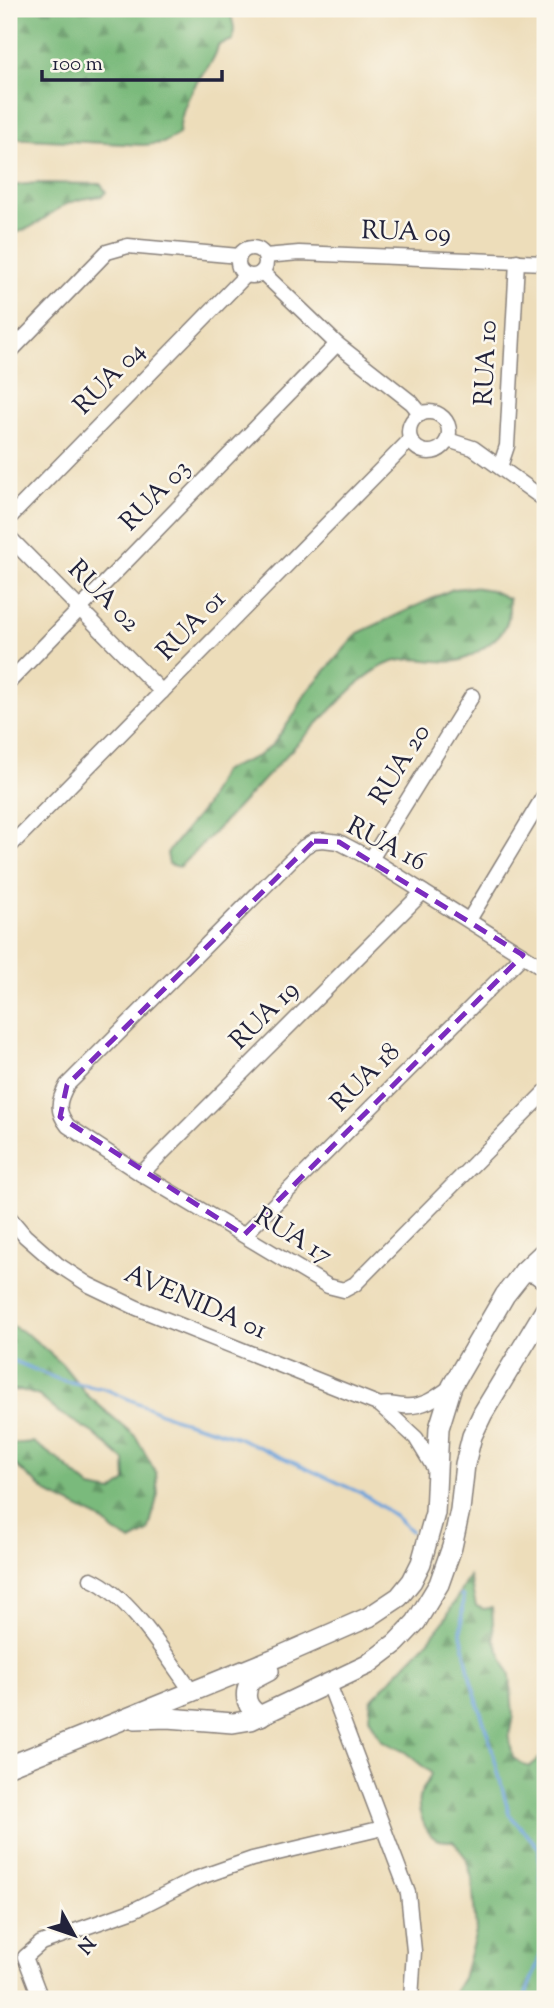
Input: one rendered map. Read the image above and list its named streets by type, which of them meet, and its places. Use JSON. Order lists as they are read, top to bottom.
{
  "streets": {
    "street": [
      "RUA 09",
      "RUA 10",
      "RUA 04",
      "RUA 03",
      "RUA 02",
      "RUA 01",
      "RUA 20",
      "RUA 16",
      "RUA 19",
      "RUA 18",
      "RUA 17",
      "AVENIDA 01"
    ]
  },
  "crossings": [
    ["RUA 09", "RUA 10"],
    ["RUA 09", "RUA 04"],
    ["RUA 03", "RUA 02"],
    ["RUA 02", "RUA 01"],
    ["RUA 20", "RUA 16"],
    ["RUA 16", "RUA 19"],
    ["RUA 16", "RUA 18"],
    ["RUA 16", "RUA 17"],
    ["RUA 19", "RUA 17"],
    ["RUA 18", "RUA 17"]
  ],
  "scale_bar": "100 m",
  "north": "bottom right"
}
